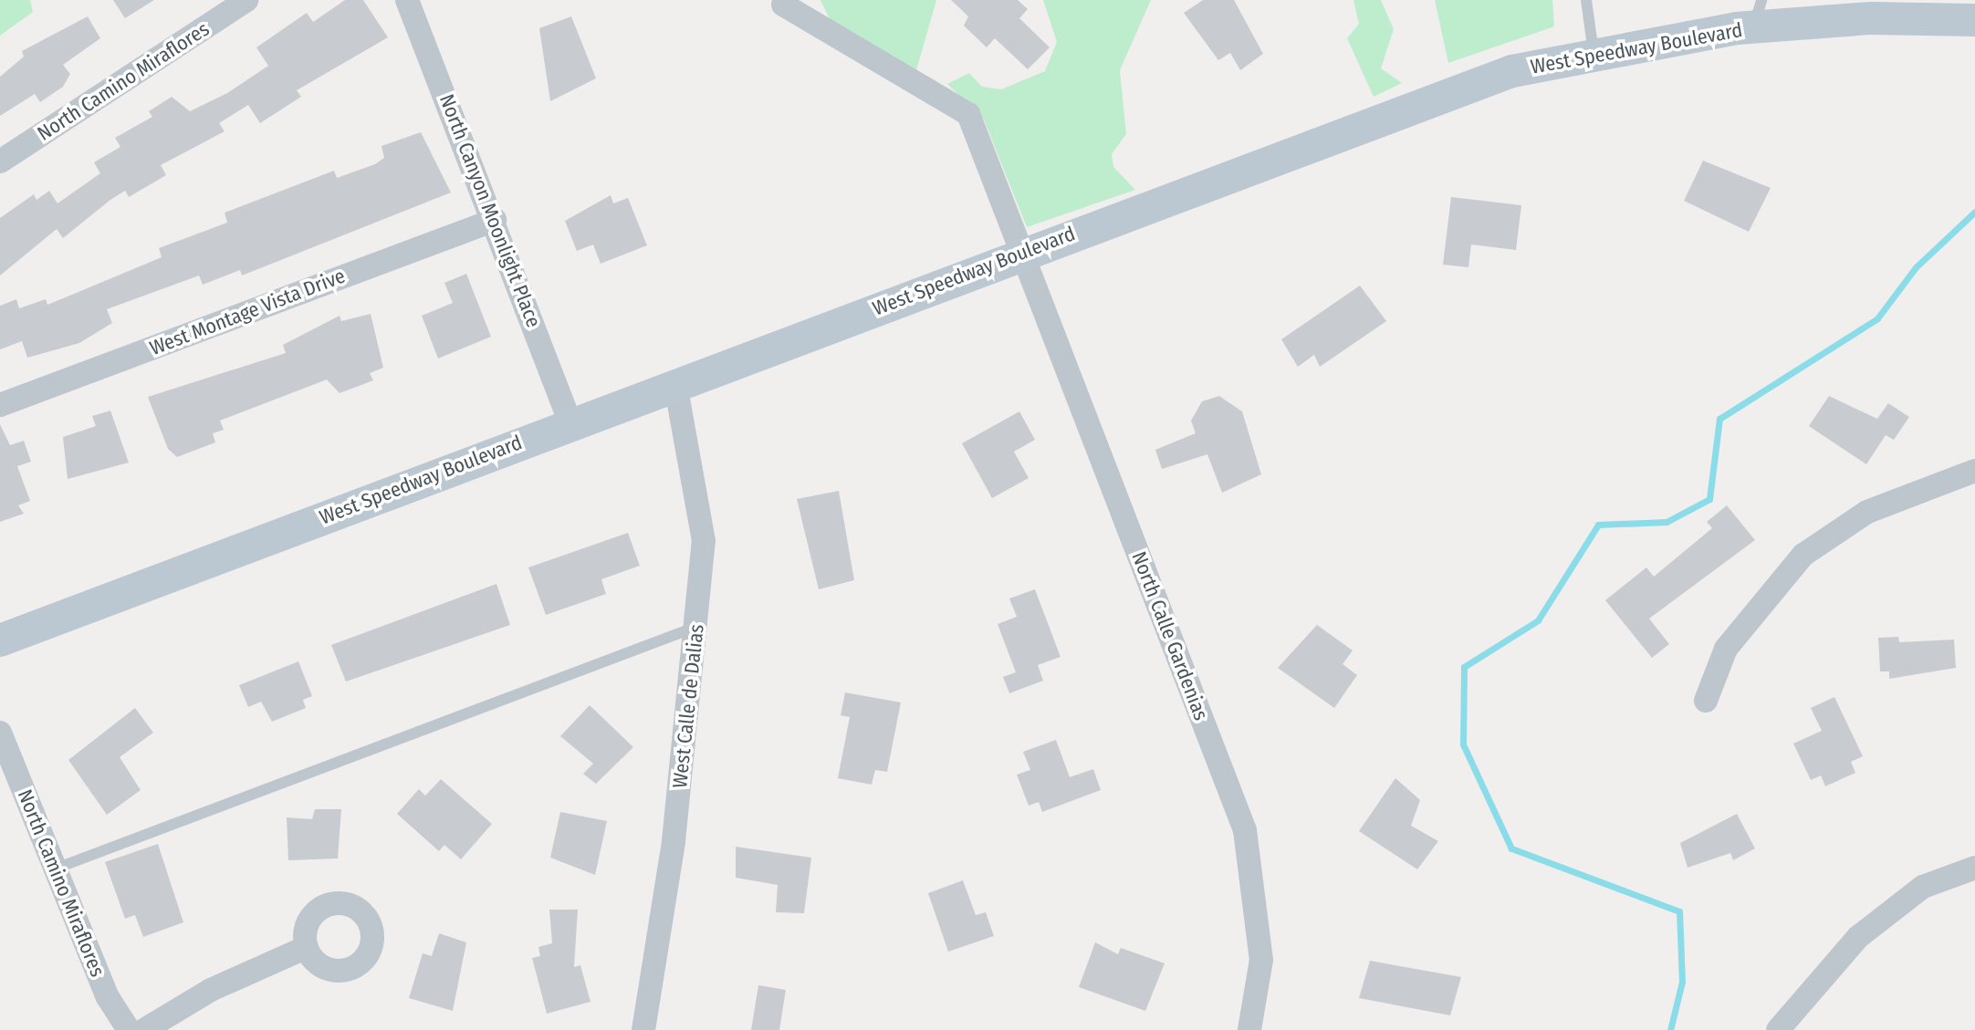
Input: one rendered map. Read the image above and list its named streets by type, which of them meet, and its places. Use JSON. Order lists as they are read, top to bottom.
{
  "streets": {
    "main road": ["West Speedway Boulevard"],
    "street": [
      "North Camino Miraflores",
      "North Canyon Moonlight Place",
      "West Montage Vista Drive",
      "North Calle Gardenias",
      "West Calle de Dalias"
    ]
  },
  "crossings": [
    ["West Speedway Boulevard", "North Canyon Moonlight Place"],
    ["West Speedway Boulevard", "North Calle Gardenias"],
    ["West Speedway Boulevard", "West Calle de Dalias"],
    ["North Canyon Moonlight Place", "West Montage Vista Drive"]
  ]
}
